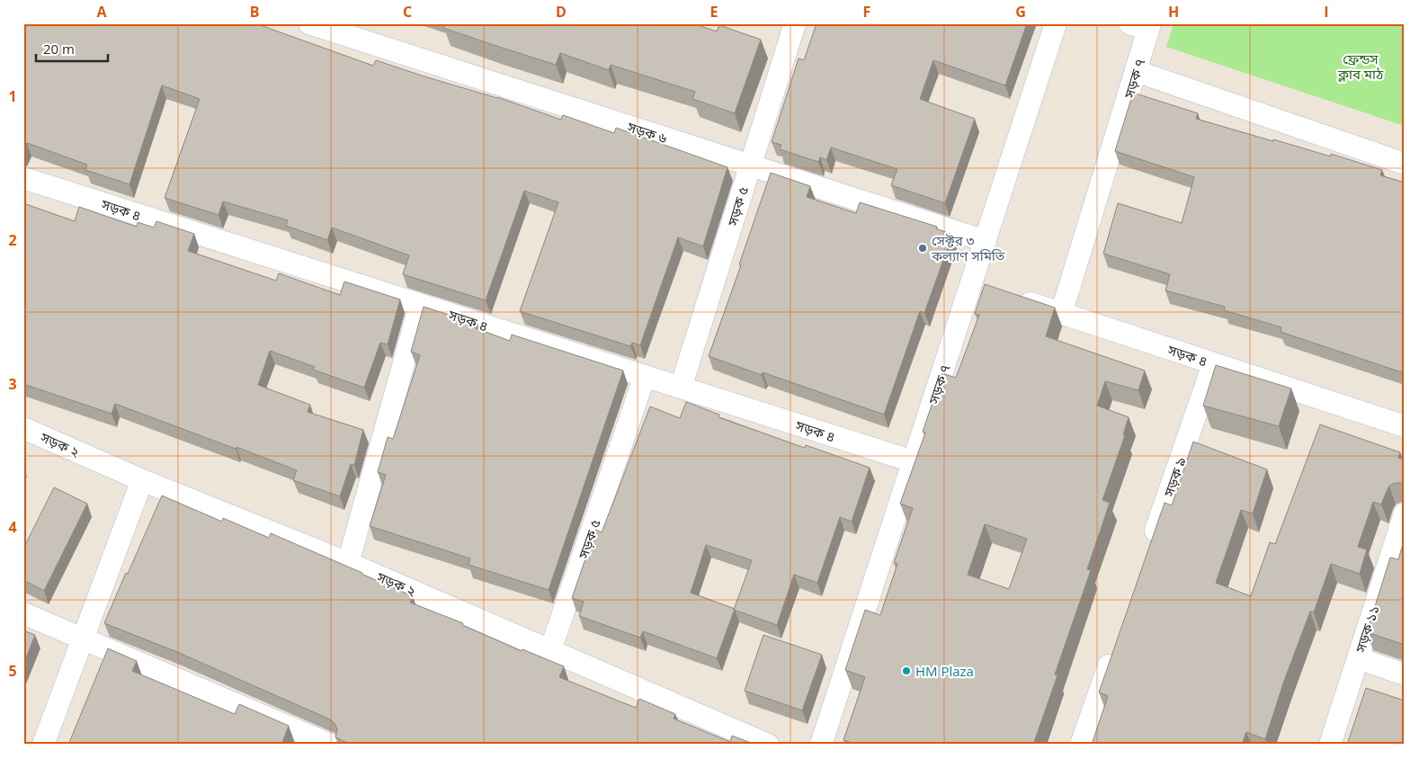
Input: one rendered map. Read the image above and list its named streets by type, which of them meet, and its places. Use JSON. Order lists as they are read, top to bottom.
{
  "streets": {
    "street": [
      "সড়ক ৭",
      "সড়ক ৬",
      "সড়ক ৫",
      "সড়ক ৪",
      "সড়ক ২",
      "সড়ক ৯",
      "সড়ক ১১"
    ]
  },
  "crossings": [
    ["সড়ক ৭", "সড়ক ৬"],
    ["সড়ক ৭", "সড়ক ৪"],
    ["সড়ক ৬", "সড়ক ৫"],
    ["সড়ক ৫", "সড়ক ৪"],
    ["সড়ক ৫", "সড়ক ২"],
    ["সড়ক ৪", "সড়ক ৯"]
  ],
  "parks": ["ফ্রেন্ডস ক্লাব মাঠ"],
  "places": ["সেক্টর ৩ কল্যাণ সমিতি", "HM Plaza"],
  "scale_bar": "20 m",
  "grid": {
    "columns": [
      "A",
      "B",
      "C",
      "D",
      "E",
      "F",
      "G",
      "H",
      "I"
    ],
    "rows": [
      "1",
      "2",
      "3",
      "4",
      "5"
    ]
  }
}
